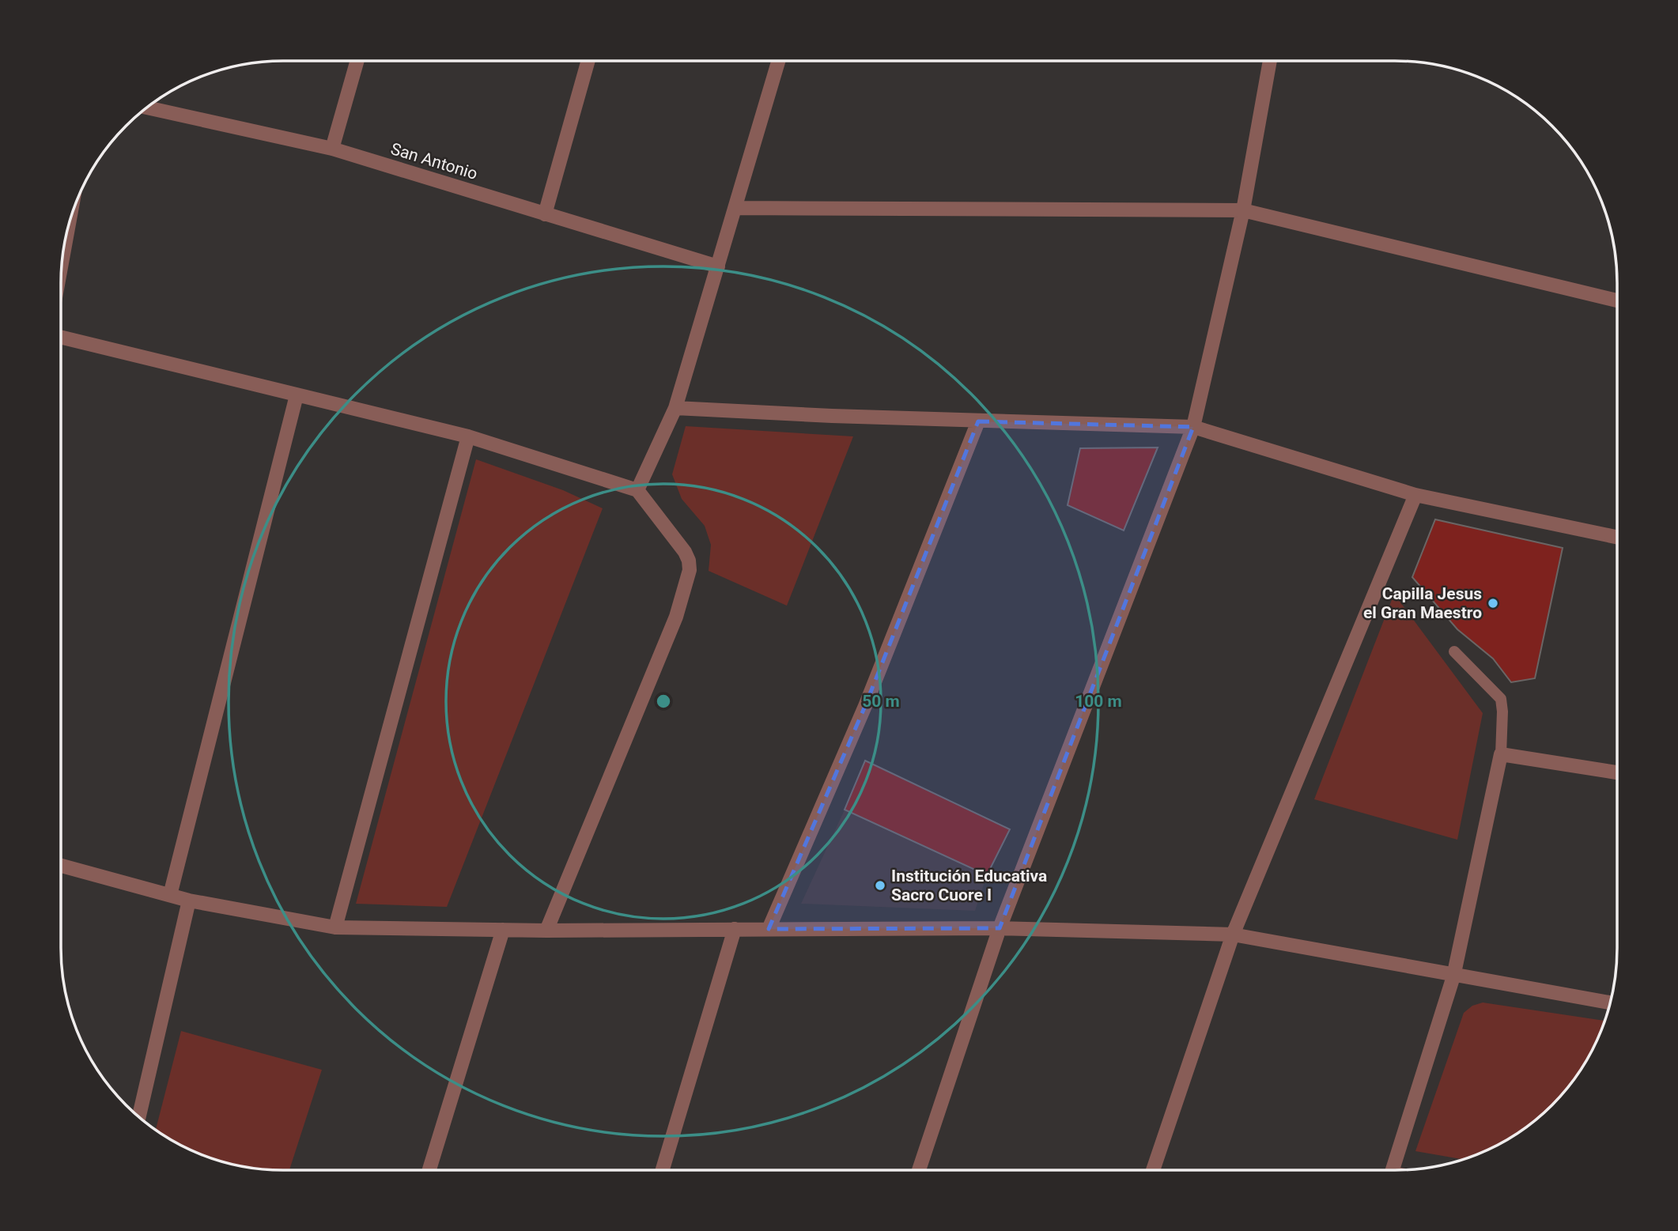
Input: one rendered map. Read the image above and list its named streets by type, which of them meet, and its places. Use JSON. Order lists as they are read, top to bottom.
{
  "streets": {
    "street": ["San Antonio"]
  },
  "places": ["Capilla Jesus el Gran Maestro", "Institución Educativa Sacro Cuore I"],
  "rings": ["50 m", "100 m"]
}
